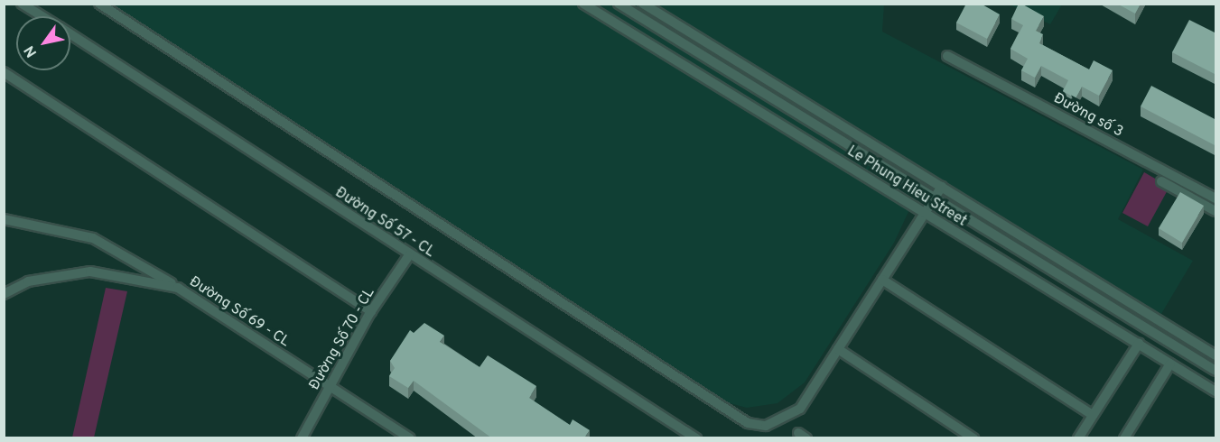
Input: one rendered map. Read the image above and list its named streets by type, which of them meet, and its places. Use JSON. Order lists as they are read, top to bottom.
{
  "streets": {
    "street": [
      "Đường số 3",
      "Le Phung Hieu Street",
      "Đường Số 57 - CL",
      "Đường Số 69 - CL",
      "Đường Số 70 - CL"
    ]
  },
  "crossings": [
    ["Đường Số 57 - CL", "Đường Số 70 - CL"],
    ["Đường Số 69 - CL", "Đường Số 70 - CL"]
  ],
  "north": "bottom left"
}
